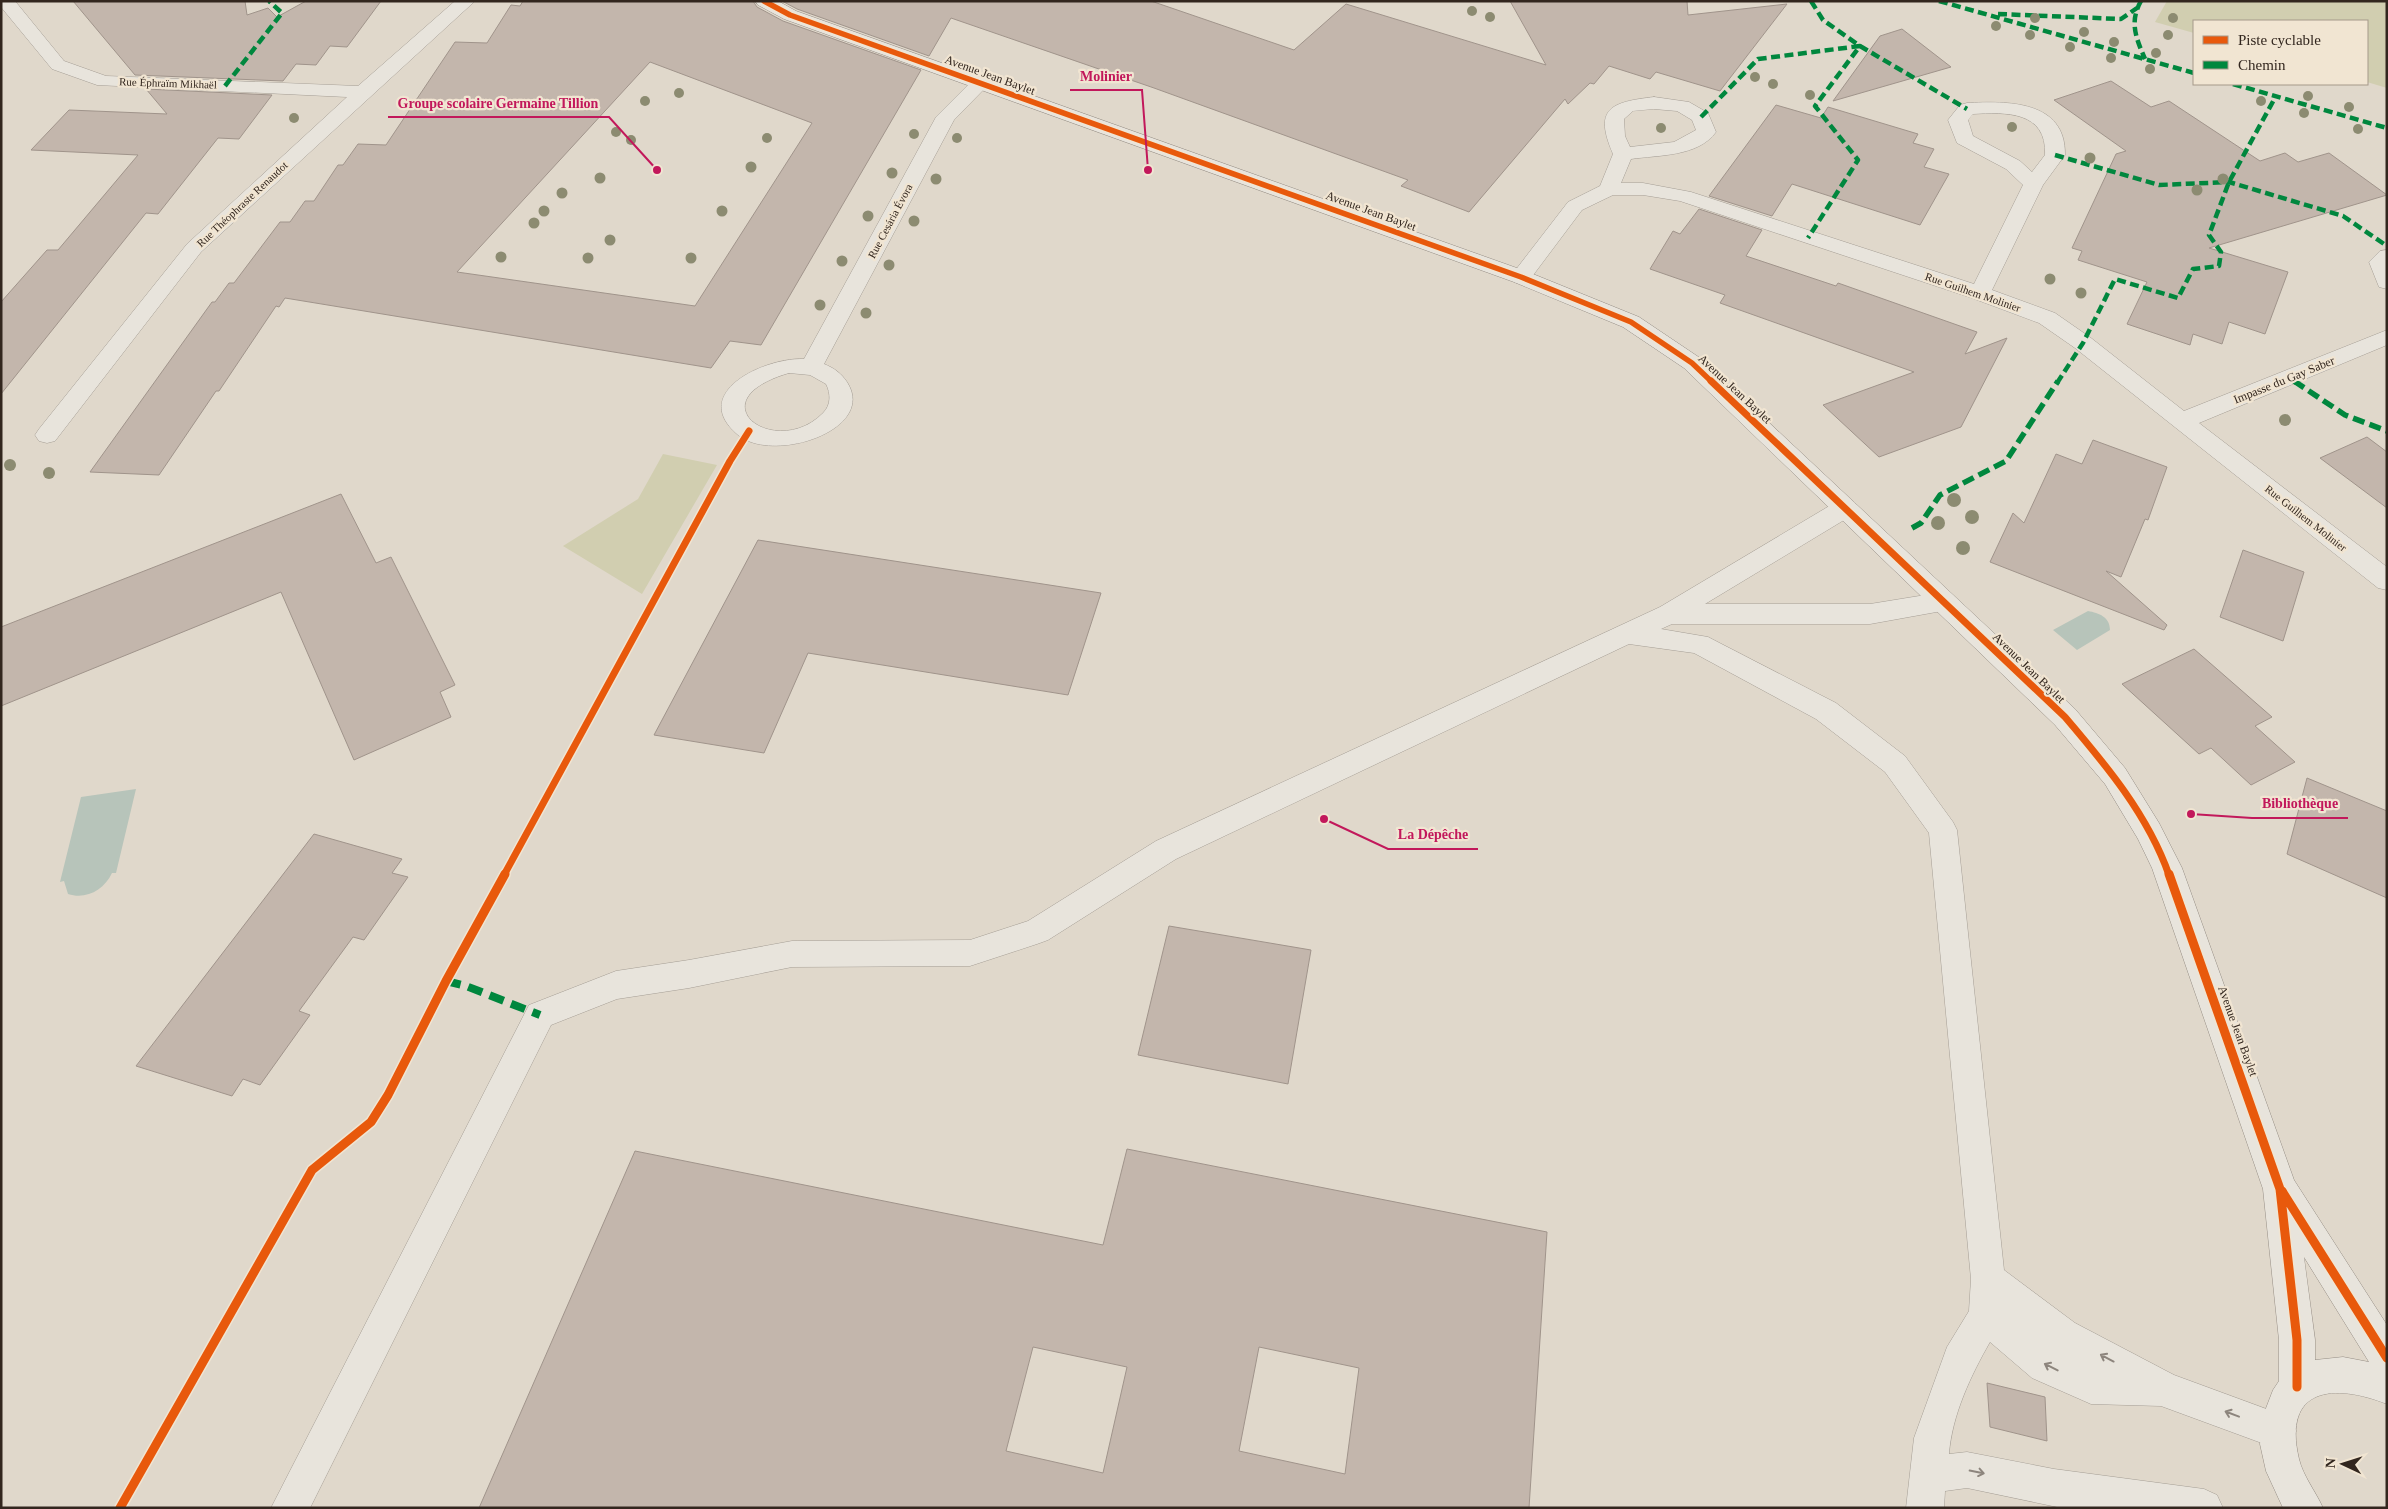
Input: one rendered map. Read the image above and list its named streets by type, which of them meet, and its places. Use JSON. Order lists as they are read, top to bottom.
{
  "streets": {
    "street": [
      "Avenue Jean Baylet",
      "Rue Éphraïm Mikhaël",
      "Rue Théophraste Renaudot",
      "Rue Cesária Évora",
      "Rue Guilhem Molinier",
      "Impasse du Gay Saber"
    ]
  },
  "crossings": [
    ["Avenue Jean Baylet", "Rue Cesária Évora"],
    ["Avenue Jean Baylet", "Rue Guilhem Molinier"],
    ["Rue Éphraïm Mikhaël", "Rue Théophraste Renaudot"],
    ["Rue Guilhem Molinier", "Impasse du Gay Saber"]
  ],
  "places": [
    "Groupe scolaire Germaine Tillion",
    "Molinier",
    "Bibliothèque",
    "La Dépêche"
  ],
  "legend": ["Piste cyclable", "Chemin"],
  "north": "left"
}
